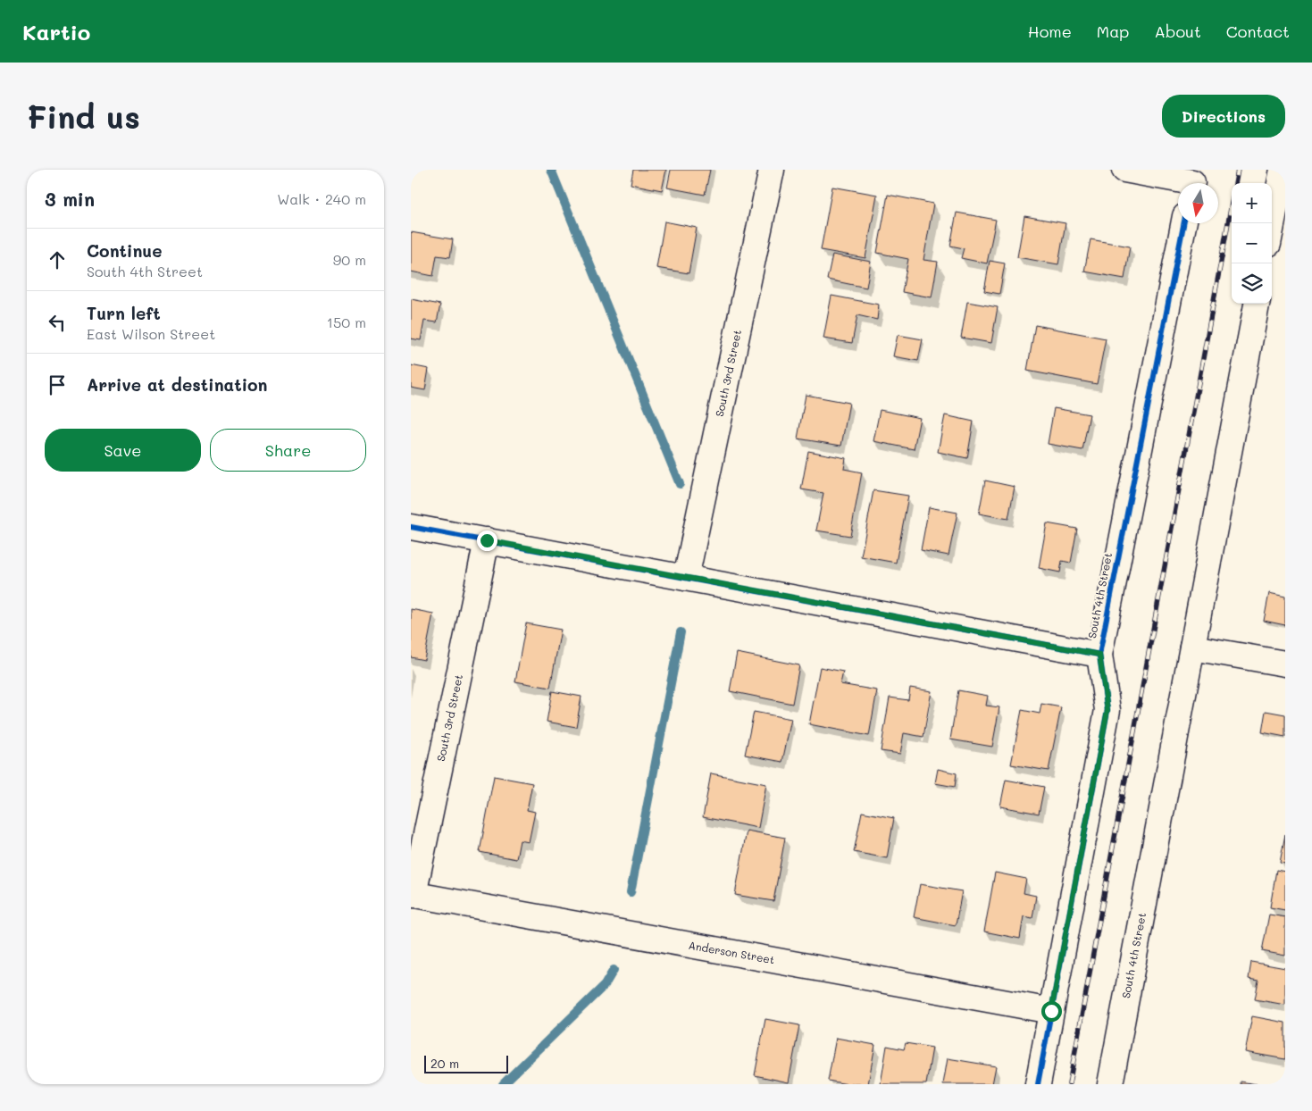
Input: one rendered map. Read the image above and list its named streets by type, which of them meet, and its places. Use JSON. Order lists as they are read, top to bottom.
{
  "streets": {
    "street": ["South 3rd Street", "South 4th Street", "Anderson Street"]
  },
  "crossings": [
    ["South 3rd Street", "Anderson Street"],
    ["South 4th Street", "Anderson Street"]
  ],
  "scale_bar": "20 m",
  "north": "bottom",
  "page": {
    "header": "Kartio",
    "nav": [
      "Home",
      "Map",
      "About",
      "Contact"
    ],
    "buttons": [
      "Directions",
      ["Save", "Share"]
    ],
    "title": "Find us",
    "heading": ["3 min", "Walk · 240 m"],
    "map_buttons": ["+", "−"],
    "list": [
      ["Continue", "South 4th Street", "90 m"],
      ["Turn left", "East Wilson Street", "150 m"],
      "Arrive at destination"
    ],
    "scale": "20 m"
  }
}
